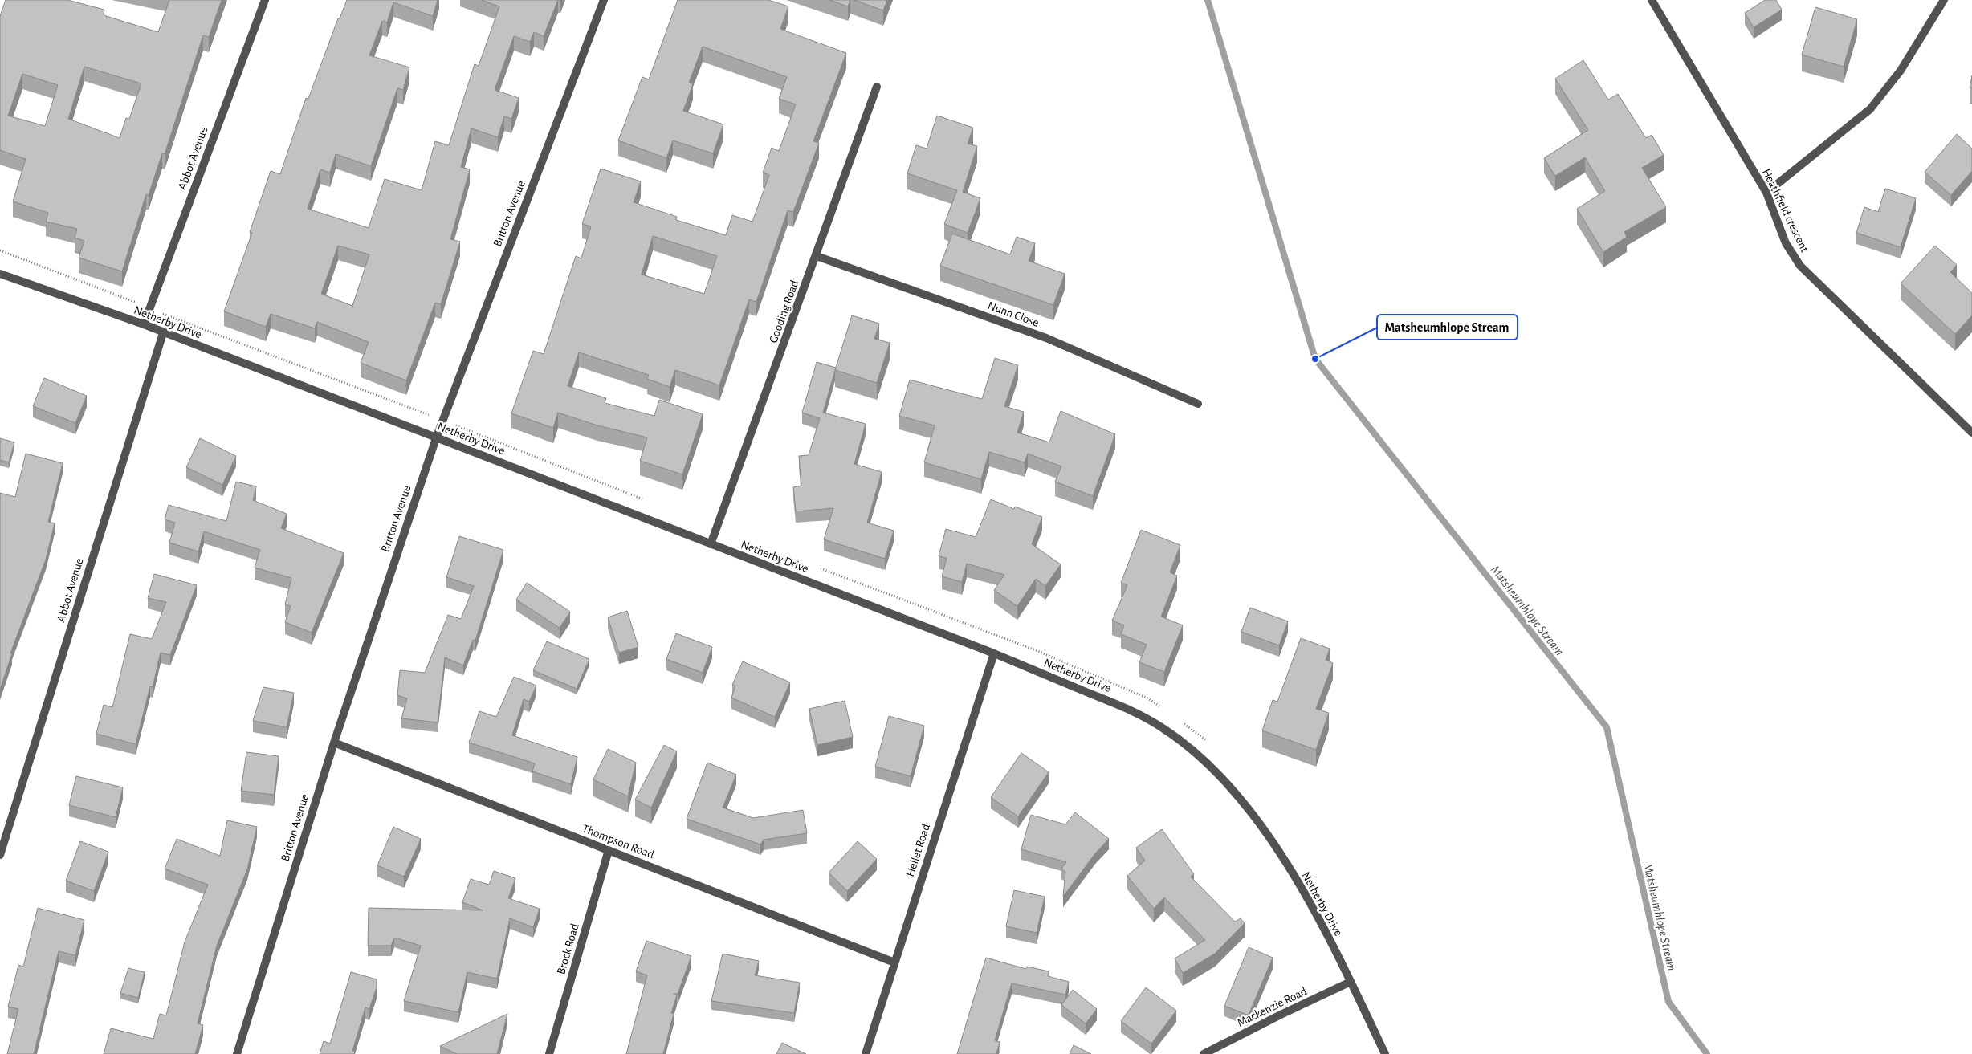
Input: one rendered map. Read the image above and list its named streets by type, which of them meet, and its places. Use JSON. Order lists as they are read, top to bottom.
{
  "streets": {
    "street": [
      "Abbot Avenue",
      "Heathfield crescent",
      "Britton Avenue",
      "Gooding Road",
      "Nunn Close",
      "Netherby Drive",
      "Thompson Road",
      "Hellet Road",
      "Brock Road",
      "Mackenzie Road"
    ]
  },
  "crossings": [
    ["Abbot Avenue", "Netherby Drive"],
    ["Britton Avenue", "Netherby Drive"],
    ["Britton Avenue", "Thompson Road"],
    ["Gooding Road", "Nunn Close"],
    ["Gooding Road", "Netherby Drive"],
    ["Netherby Drive", "Hellet Road"],
    ["Netherby Drive", "Mackenzie Road"],
    ["Thompson Road", "Hellet Road"],
    ["Thompson Road", "Brock Road"]
  ],
  "water": ["Matsheumhlope Stream"],
  "places": ["Matsheumhlope Stream"]
}
